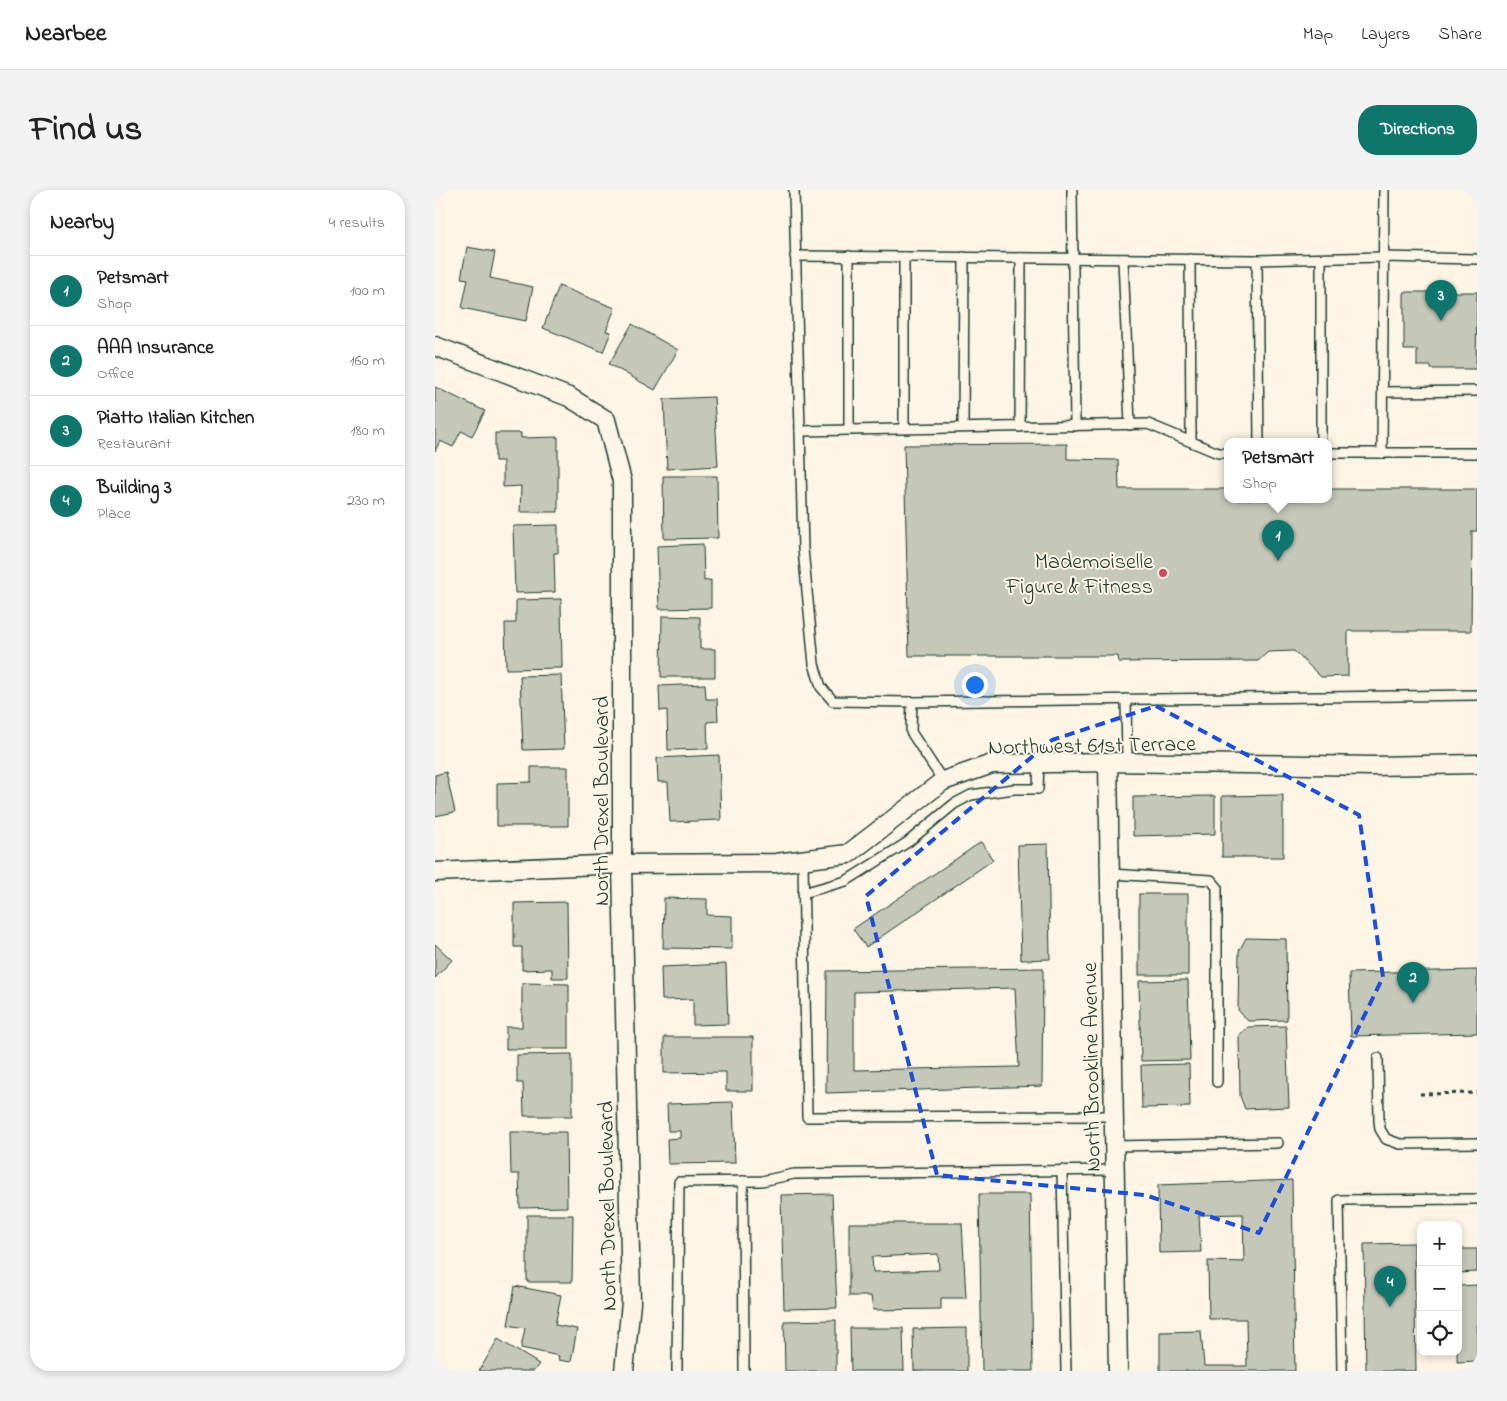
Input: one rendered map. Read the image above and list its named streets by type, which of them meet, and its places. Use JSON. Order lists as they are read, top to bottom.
{
  "streets": {
    "street": ["Northwest 61st Terrace", "North Drexel Boulevard", "North Brookline Avenue"]
  },
  "crossings": [
    ["Northwest 61st Terrace", "North Drexel Boulevard"],
    ["Northwest 61st Terrace", "North Brookline Avenue"]
  ],
  "places": ["Mademoiselle Figure & Fitness"],
  "page": {
    "header": "Nearbee",
    "nav": ["Map", "Layers", "Share"],
    "title": "Find us",
    "buttons": "Directions",
    "heading": ["Nearby", "4 results"],
    "list": [
      {
        "mark": "1",
        "name": "Petsmart",
        "note": "Shop",
        "value": "100 m"
      },
      {
        "mark": "2",
        "name": "AAA Insurance",
        "note": "Office",
        "value": "160 m"
      },
      {
        "mark": "3",
        "name": "Piatto Italian Kitchen",
        "note": "Restaurant",
        "value": "180 m"
      },
      {
        "mark": "4",
        "name": "Building 3",
        "note": "Place",
        "value": "230 m"
      }
    ],
    "pins": [
      "3",
      "1",
      "2",
      "4"
    ],
    "popup": ["Petsmart", "Shop"],
    "map_buttons": ["+", "−"]
  }
}
